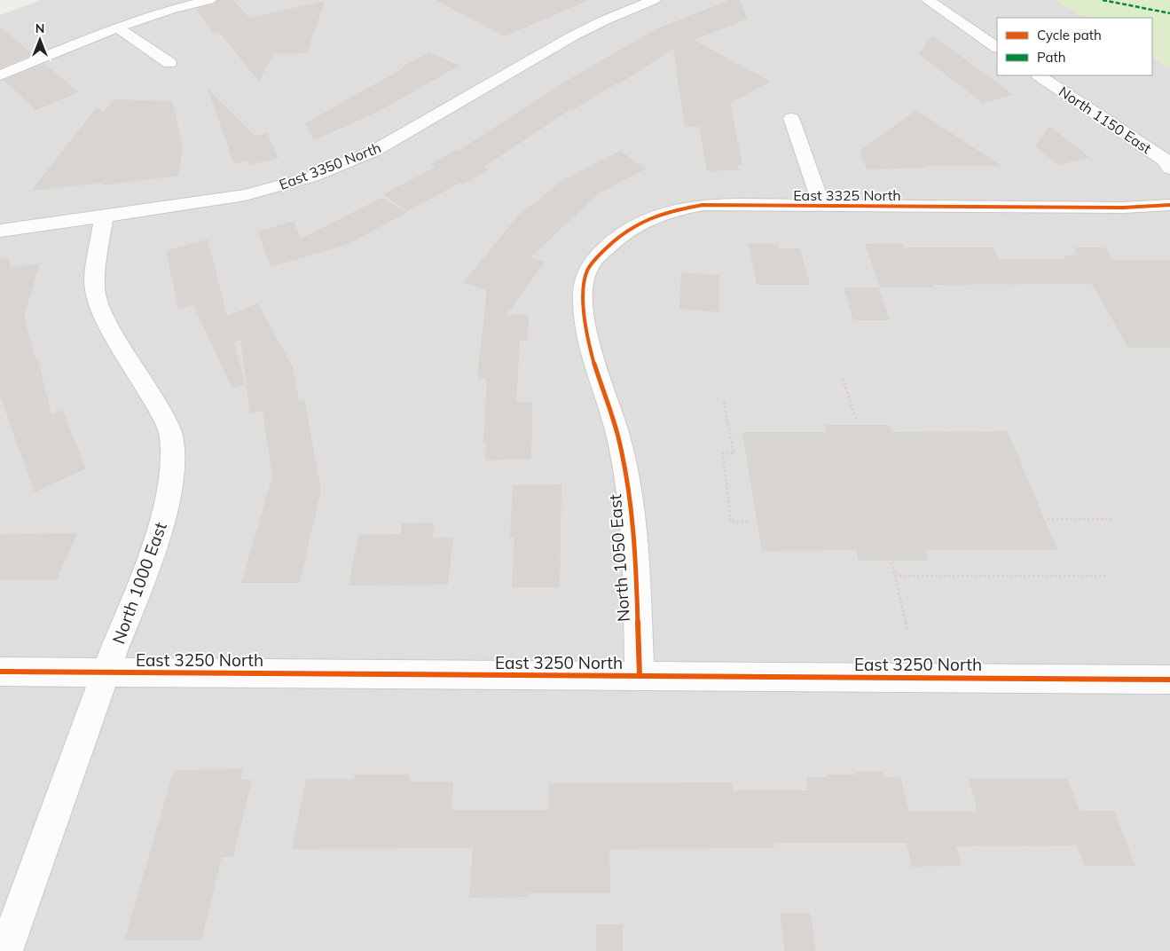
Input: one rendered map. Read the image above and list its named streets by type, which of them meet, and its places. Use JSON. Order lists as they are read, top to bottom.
{
  "streets": {
    "street": [
      "North 1150 East",
      "East 3350 North",
      "East 3325 North",
      "North 1050 East",
      "North 1000 East",
      "East 3250 North"
    ]
  },
  "crossings": [
    ["East 3350 North", "North 1000 East"],
    ["East 3325 North", "North 1050 East"],
    ["North 1050 East", "East 3250 North"],
    ["North 1000 East", "East 3250 North"]
  ],
  "legend": ["Cycle path", "Path"],
  "north": "top"
}
